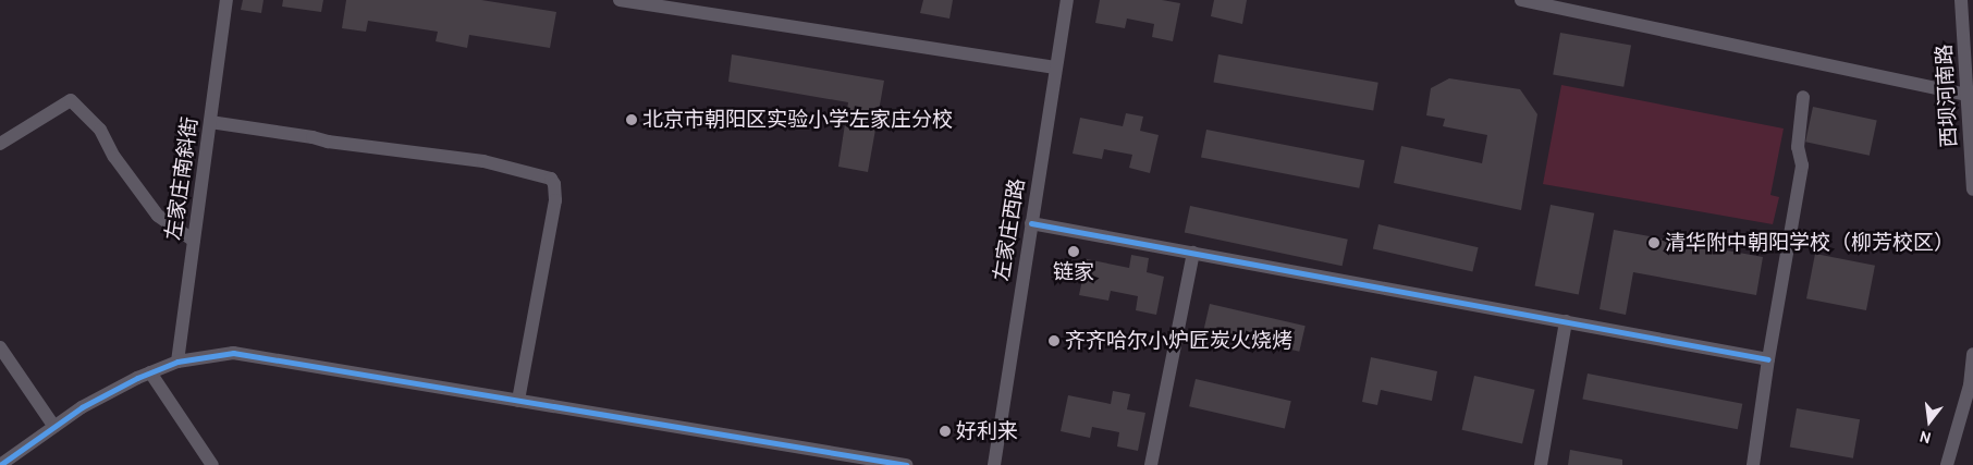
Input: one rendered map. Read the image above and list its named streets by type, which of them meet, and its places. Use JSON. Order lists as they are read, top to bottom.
{
  "streets": {
    "street": ["西坝河南路", "左家庄南斜街", "左家庄西路"]
  },
  "places": [
    "北京市朝阳区实验小学左家庄分校",
    "清华附中朝阳学校（柳芳校区）",
    "链家",
    "齐齐哈尔小炉匠炭火烧烤",
    "好利来"
  ],
  "north": "bottom"
}
